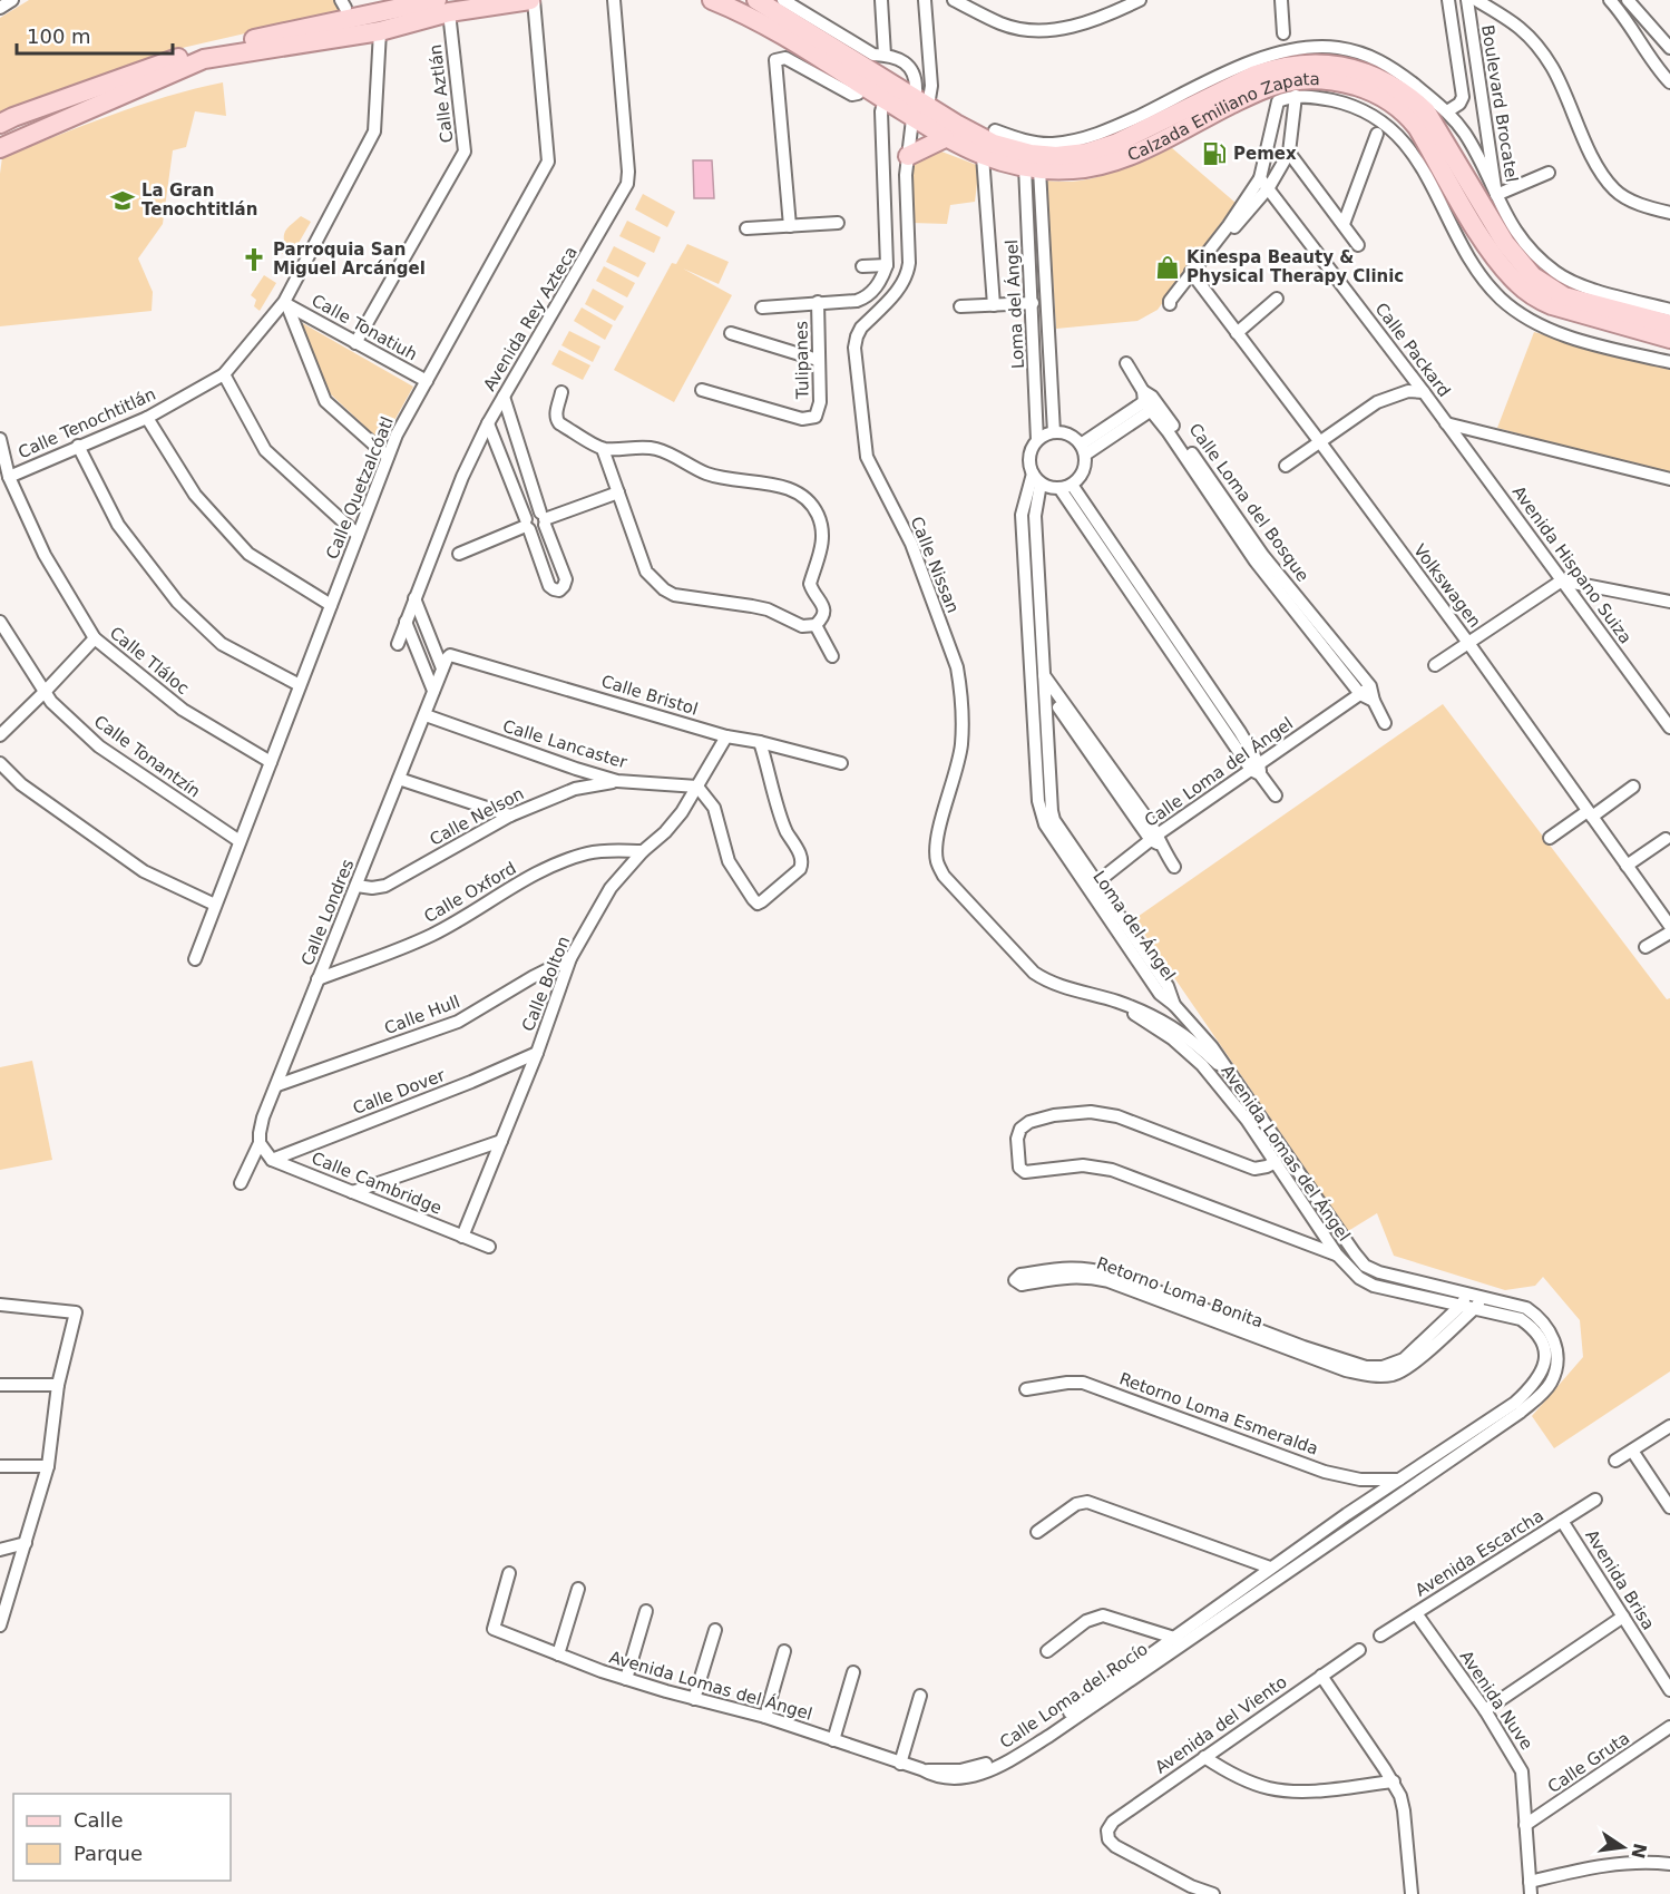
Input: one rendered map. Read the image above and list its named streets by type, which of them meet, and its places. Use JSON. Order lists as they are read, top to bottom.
{
  "streets": {
    "main road": ["Calzada Emiliano Zapata"],
    "street": [
      "Calle Aztlán",
      "Boulevard Brocatel",
      "Loma del Ángel",
      "Avenida Rey Azteca",
      "Calle Tonatiuh",
      "Calle Packard",
      "Tulipanes",
      "Calle Tenochtitlán",
      "Calle Quetzalcóatl",
      "Calle Loma del Bosque",
      "Calle Nissan",
      "Avenida Hispano Suiza",
      "Volkswagen",
      "Calle Tláloc",
      "Calle Bristol",
      "Calle Lancaster",
      "Calle Tonantzín",
      "Calle Loma del Ángel",
      "Calle Nelson",
      "Calle Oxford",
      "Calle Londres",
      "Calle Bolton",
      "Calle Hull",
      "Calle Dover",
      "Avenida Lomas del Ángel",
      "Calle Cambridge",
      "Retorno Loma Bonita",
      "Retorno Loma Esmeralda",
      "Avenida Escarcha",
      "Avenida Brisa",
      "Calle Loma del Rocío",
      "Avenida Nuve",
      "Avenida del Viento",
      "Calle Gruta"
    ]
  },
  "crossings": [
    ["Calle Aztlán", "Calle Tonatiuh"],
    ["Calzada Emiliano Zapata", "Loma del Ángel"],
    ["Calzada Emiliano Zapata", "Calle Nissan"],
    ["Loma del Ángel", "Calle Loma del Ángel"],
    ["Loma del Ángel", "Avenida Lomas del Ángel"],
    ["Calle Tonatiuh", "Calle Tenochtitlán"],
    ["Calle Tonatiuh", "Calle Quetzalcóatl"],
    ["Calle Packard", "Avenida Hispano Suiza"],
    ["Calle Packard", "Volkswagen"],
    ["Calle Tenochtitlán", "Calle Tláloc"],
    ["Calle Quetzalcóatl", "Calle Tláloc"],
    ["Calle Quetzalcóatl", "Calle Tonantzín"],
    ["Calle Loma del Bosque", "Calle Loma del Ángel"],
    ["Calle Nissan", "Avenida Lomas del Ángel"],
    ["Calle Bristol", "Calle Londres"],
    ["Calle Bristol", "Calle Bolton"],
    ["Calle Lancaster", "Calle Nelson"],
    ["Calle Lancaster", "Calle Londres"],
    ["Calle Lancaster", "Calle Bolton"],
    ["Calle Nelson", "Calle Londres"],
    ["Calle Oxford", "Calle Londres"],
    ["Calle Oxford", "Calle Bolton"],
    ["Calle Londres", "Calle Hull"],
    ["Calle Bolton", "Calle Hull"],
    ["Calle Bolton", "Calle Dover"],
    ["Calle Bolton", "Calle Cambridge"],
    ["Calle Dover", "Calle Cambridge"],
    ["Avenida Lomas del Ángel", "Calle Loma del Rocío"],
    ["Retorno Loma Bonita", "Calle Loma del Rocío"],
    ["Retorno Loma Esmeralda", "Calle Loma del Rocío"],
    ["Avenida Escarcha", "Avenida Brisa"],
    ["Avenida Escarcha", "Avenida Nuve"],
    ["Avenida Nuve", "Calle Gruta"]
  ],
  "places": {
    "fuel station": ["Pemex"],
    "school or university": ["La Gran Tenochtitlán"],
    "church": ["Parroquia San Miguel Arcángel"],
    "shop": ["Kinespa Beauty & Physical Therapy Clinic"]
  },
  "legend": ["Calle", "Parque"],
  "scale_bar": "100 m",
  "north": "right"
}
